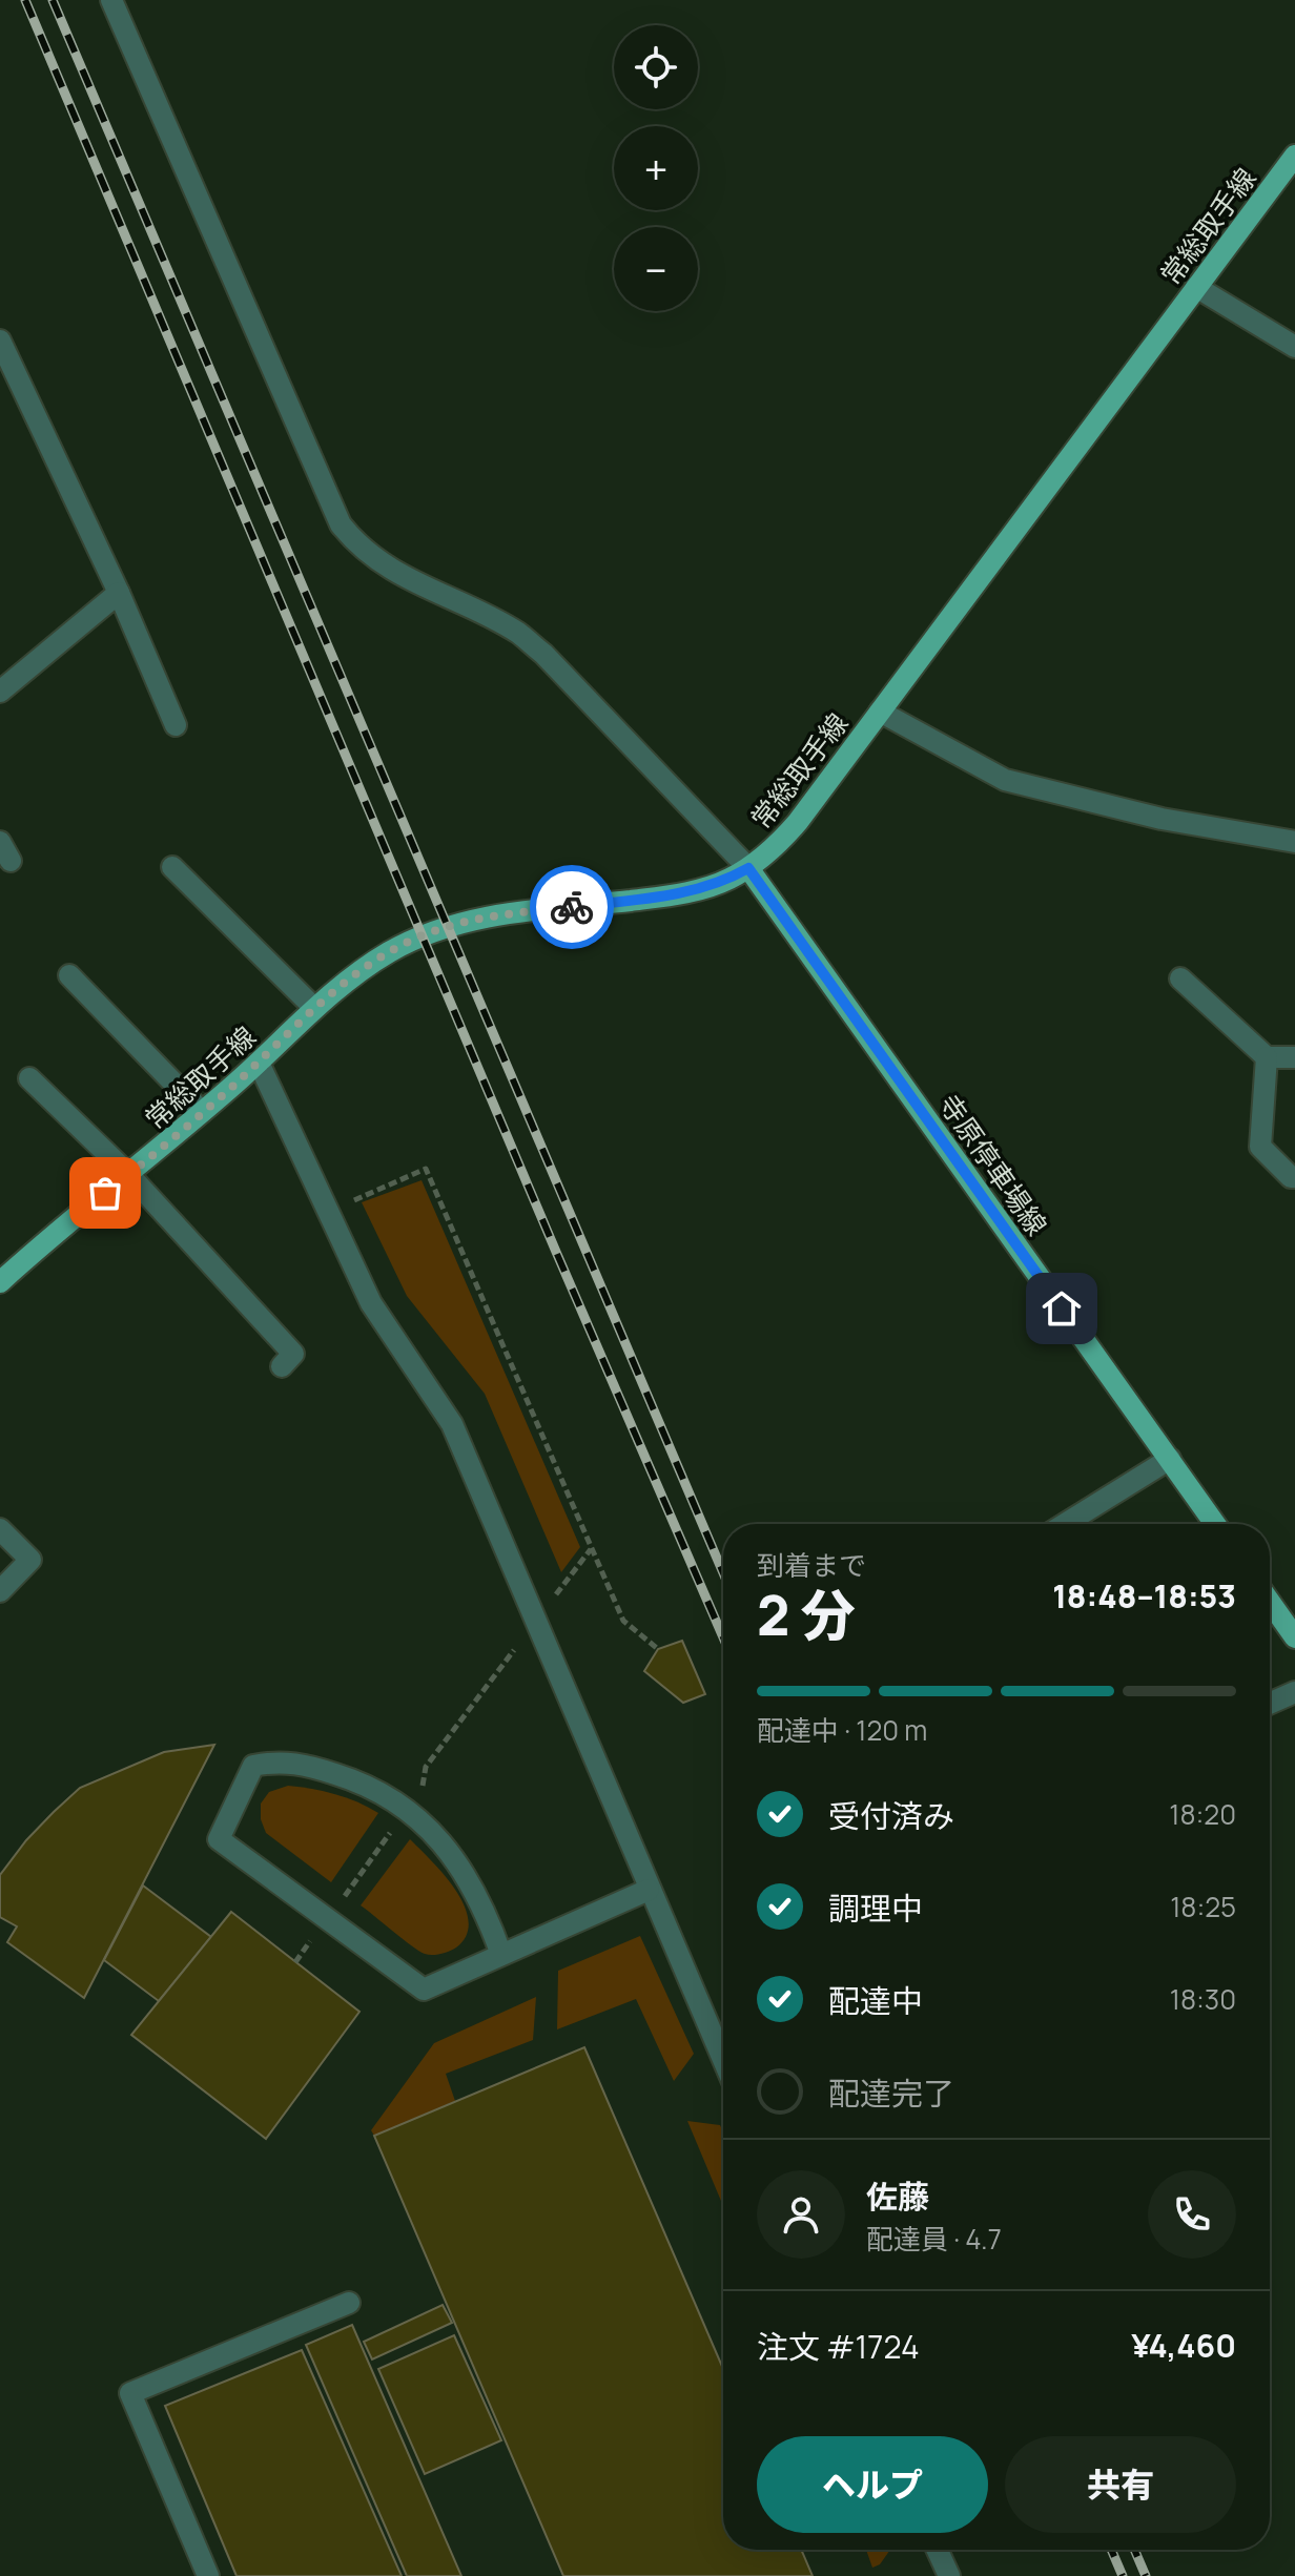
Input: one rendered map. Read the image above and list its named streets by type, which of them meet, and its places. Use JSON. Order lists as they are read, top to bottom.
{
  "streets": {
    "main road": ["常総取手線", "寺原停車場線"]
  },
  "crossings": [
    ["常総取手線", "寺原停車場線"]
  ],
  "page": {
    "map_buttons": ["+", "−"],
    "heading": ["2 分", "到着まで", "18:48–18:53"],
    "panel": [
      "佐藤",
      "配達員 · 4.7",
      "注文 #1724",
      "¥4,460"
    ],
    "bar": "配達中 · 120 m",
    "list": [
      ["受付済み", "18:20"],
      ["調理中", "18:25"],
      ["配達中", "18:30"],
      "配達完了"
    ],
    "buttons": ["ヘルプ", "共有"]
  }
}
